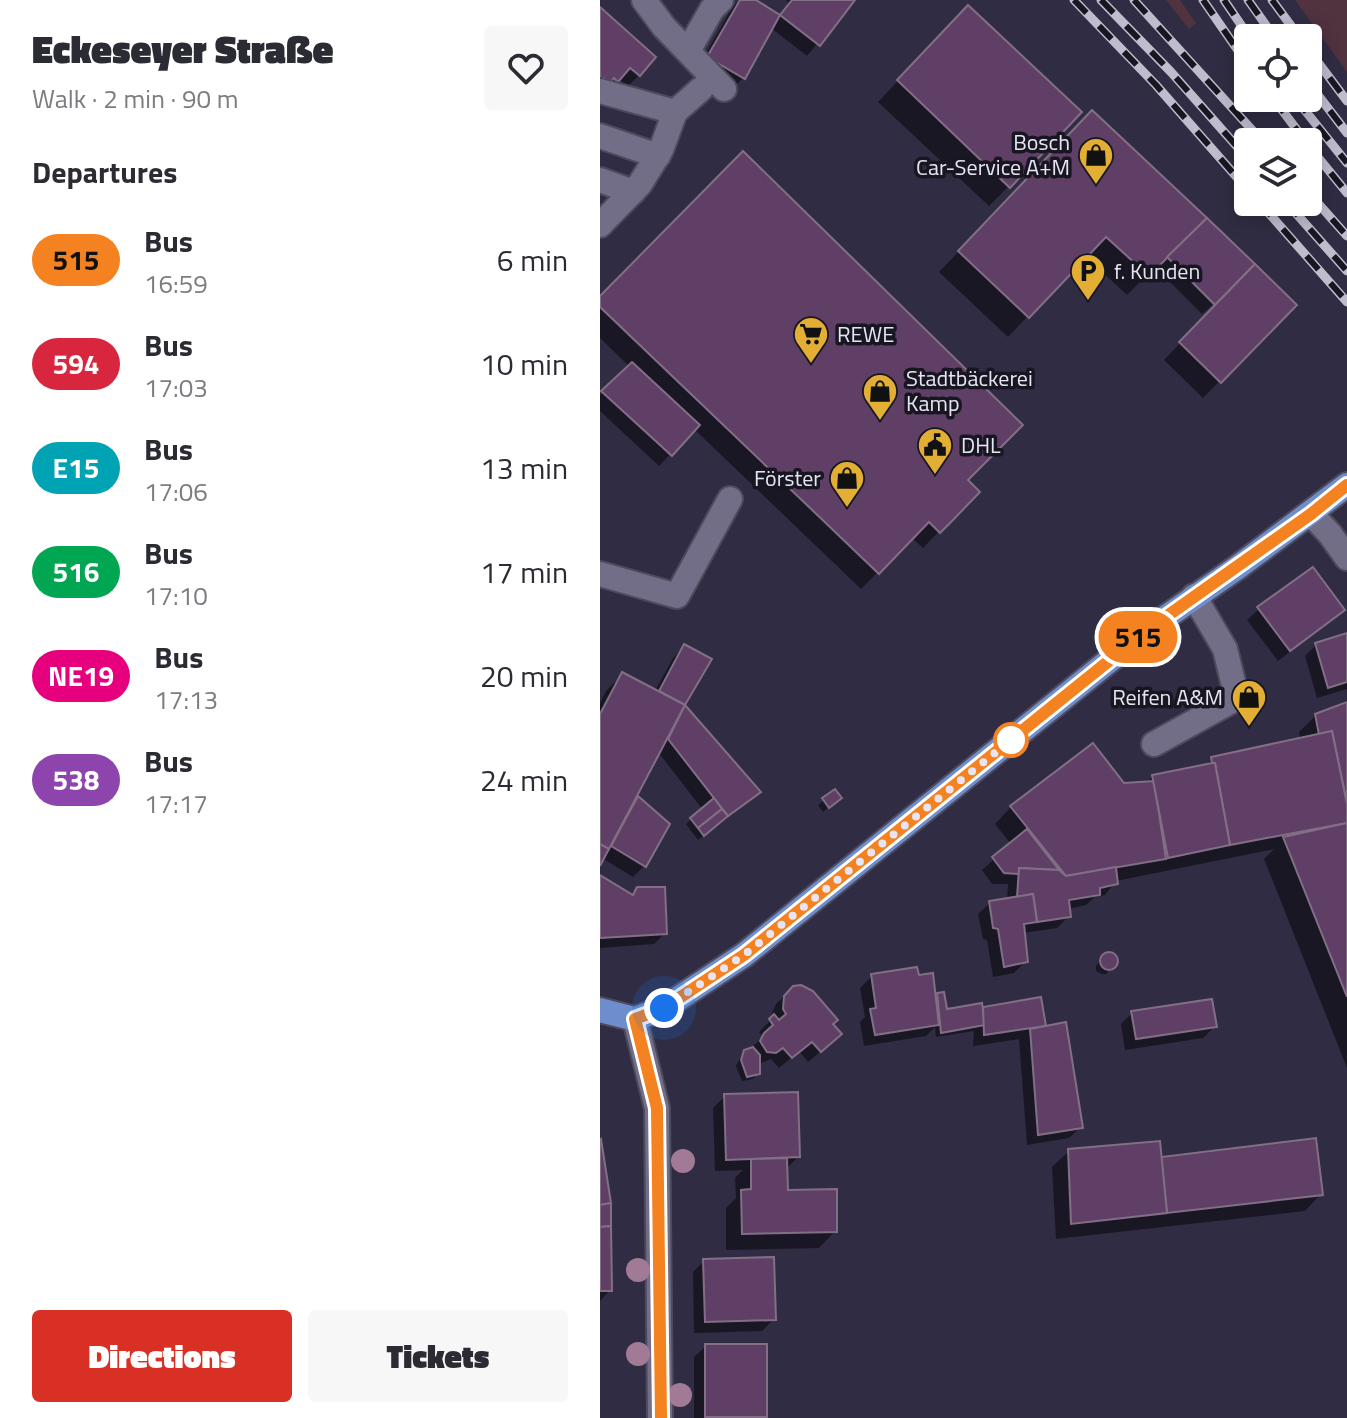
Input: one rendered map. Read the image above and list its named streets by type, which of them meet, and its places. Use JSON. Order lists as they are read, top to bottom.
{
  "places": {
    "shop": [
      "Bosch Car-Service A+M",
      "Stadtbäckerei Kamp",
      "Förster",
      "Reifen A&M"
    ],
    "parking": ["f. Kunden"],
    "supermarket": ["REWE"],
    "public building": ["DHL"]
  },
  "lines": ["bus line 515"],
  "page": {
    "heading": [
      ["Eckeseyer Straße", "Walk · 2 min · 90 m"],
      "Departures"
    ],
    "on_map": "515",
    "list": [
      {
        "mark": "515",
        "name": "Bus",
        "note": "16:59",
        "value": "6 min"
      },
      {
        "mark": "594",
        "name": "Bus",
        "note": "17:03",
        "value": "10 min"
      },
      {
        "mark": "E15",
        "name": "Bus",
        "note": "17:06",
        "value": "13 min"
      },
      {
        "mark": "516",
        "name": "Bus",
        "note": "17:10",
        "value": "17 min"
      },
      {
        "mark": "NE19",
        "name": "Bus",
        "note": "17:13",
        "value": "20 min"
      },
      {
        "mark": "538",
        "name": "Bus",
        "note": "17:17",
        "value": "24 min"
      }
    ],
    "buttons": ["Directions", "Tickets"]
  }
}
